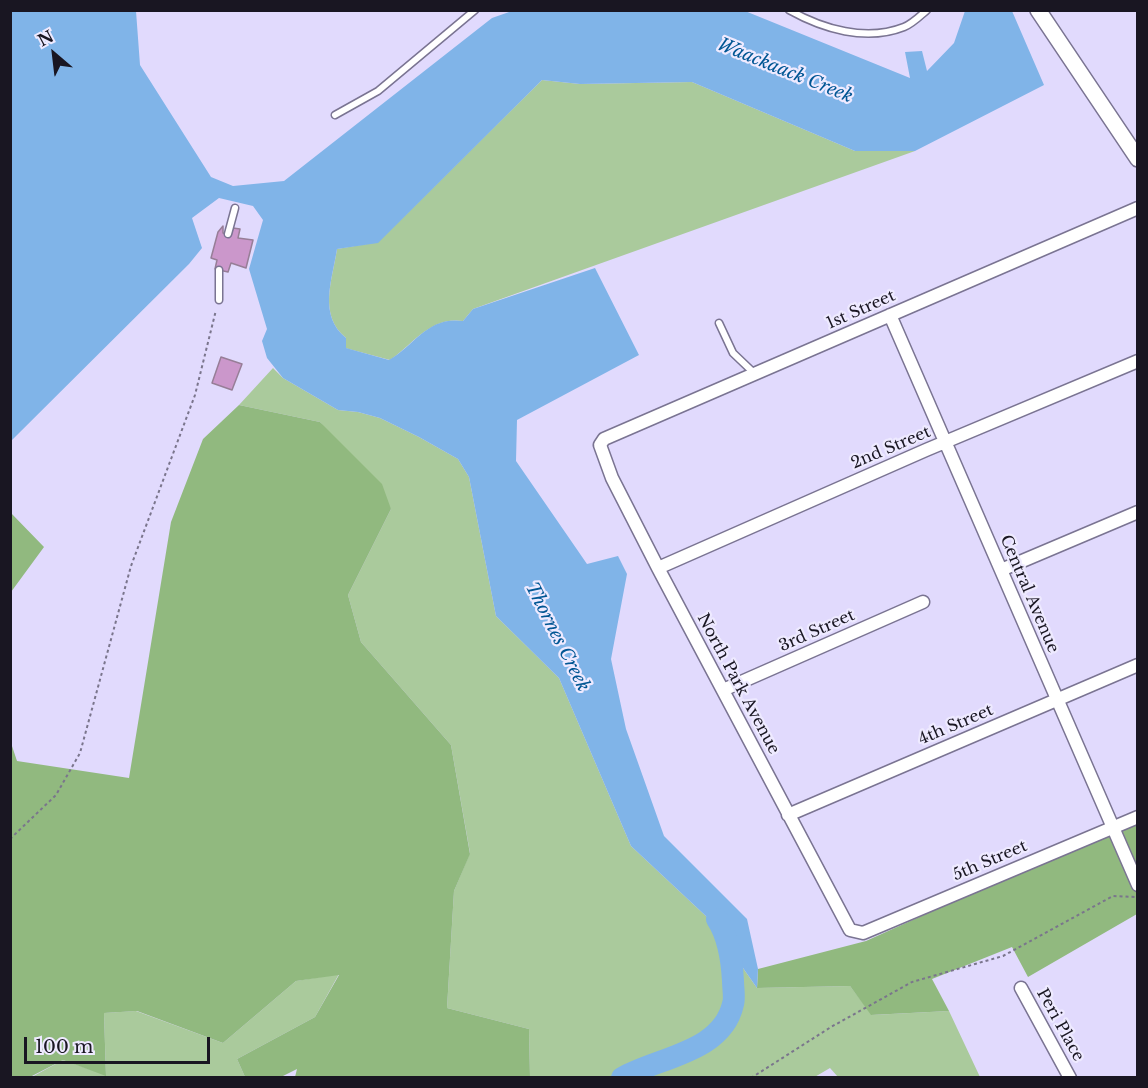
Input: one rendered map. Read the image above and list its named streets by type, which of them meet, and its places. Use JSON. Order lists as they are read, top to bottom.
{
  "streets": {
    "street": [
      "1st Street",
      "2nd Street",
      "Central Avenue",
      "3rd Street",
      "North Park Avenue",
      "4th Street",
      "5th Street",
      "Peri Place"
    ]
  },
  "crossings": [
    ["1st Street", "Central Avenue"],
    ["1st Street", "North Park Avenue"],
    ["2nd Street", "Central Avenue"],
    ["2nd Street", "North Park Avenue"],
    ["Central Avenue", "4th Street"],
    ["Central Avenue", "5th Street"],
    ["3rd Street", "North Park Avenue"],
    ["North Park Avenue", "4th Street"],
    ["North Park Avenue", "5th Street"]
  ],
  "water": ["Waackaack Creek", "Thornes Creek"],
  "scale_bar": "100 m",
  "north": "top left"
}
